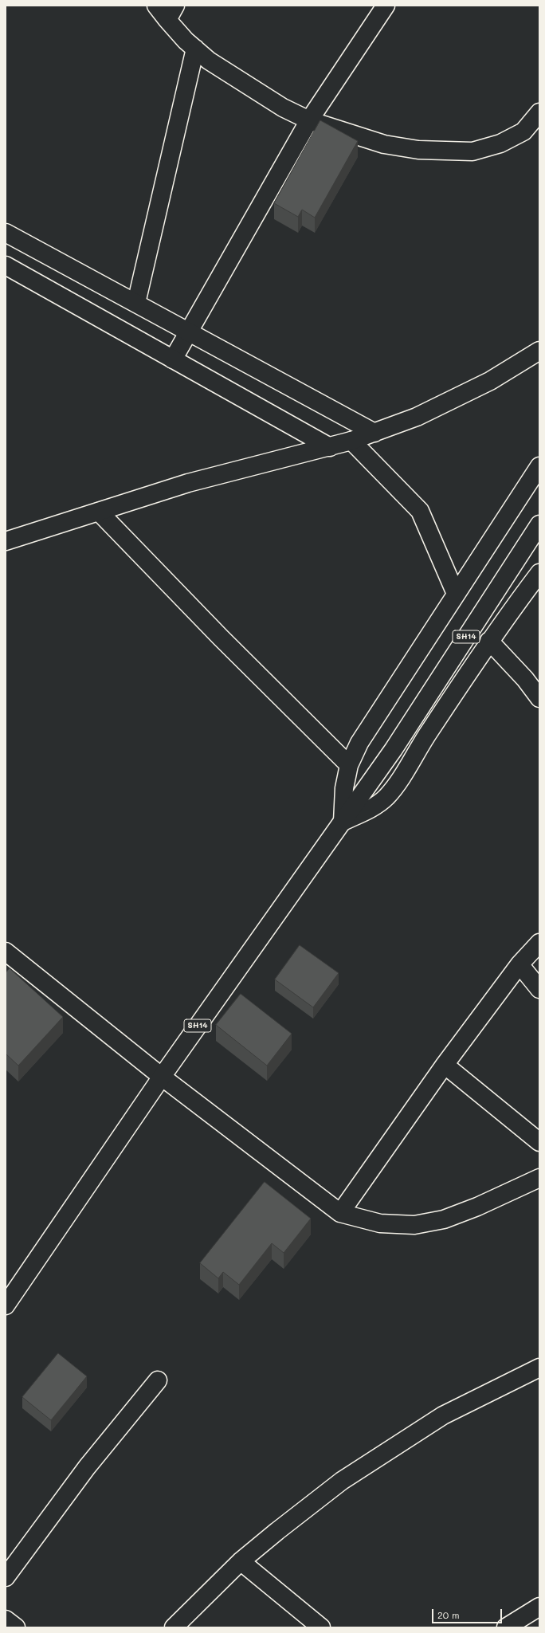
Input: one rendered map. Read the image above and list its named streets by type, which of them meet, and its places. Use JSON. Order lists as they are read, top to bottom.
{
  "streets": {
    "street": ["SH14"]
  },
  "scale_bar": "20 m"
}
